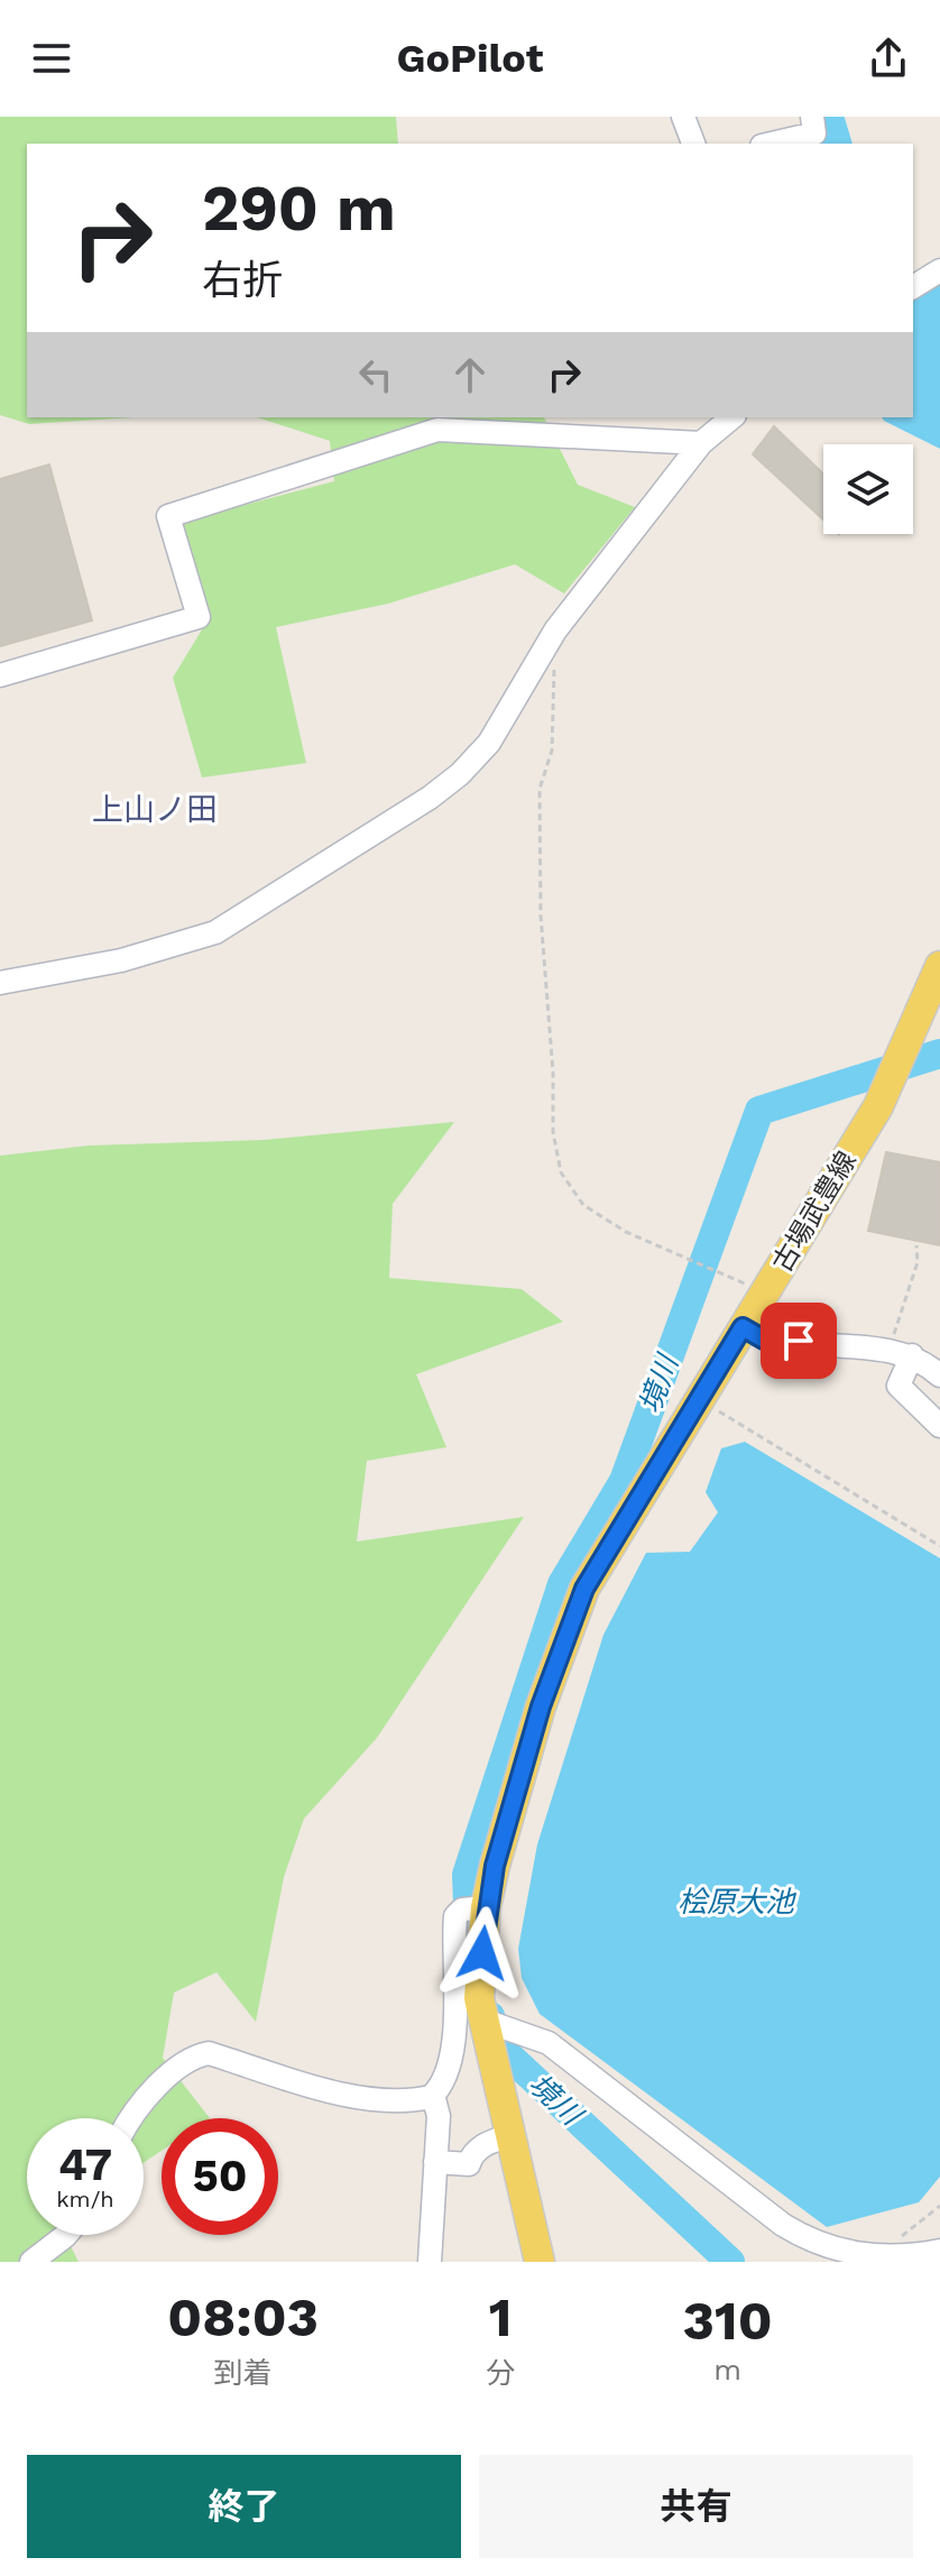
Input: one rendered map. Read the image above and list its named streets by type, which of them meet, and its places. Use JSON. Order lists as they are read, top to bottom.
{
  "streets": {
    "main road": ["古場武豊線"]
  },
  "districts": ["上山ノ田"],
  "water": ["境川", "桧原大池"],
  "page": {
    "header": "GoPilot",
    "turn": ["290 m", "右折"],
    "speed": "47 km/h",
    "limit": "50",
    "eta": [
      "08:03",
      "到着",
      "1",
      "分",
      "310",
      "m"
    ],
    "buttons": ["終了", "共有"]
  }
}
